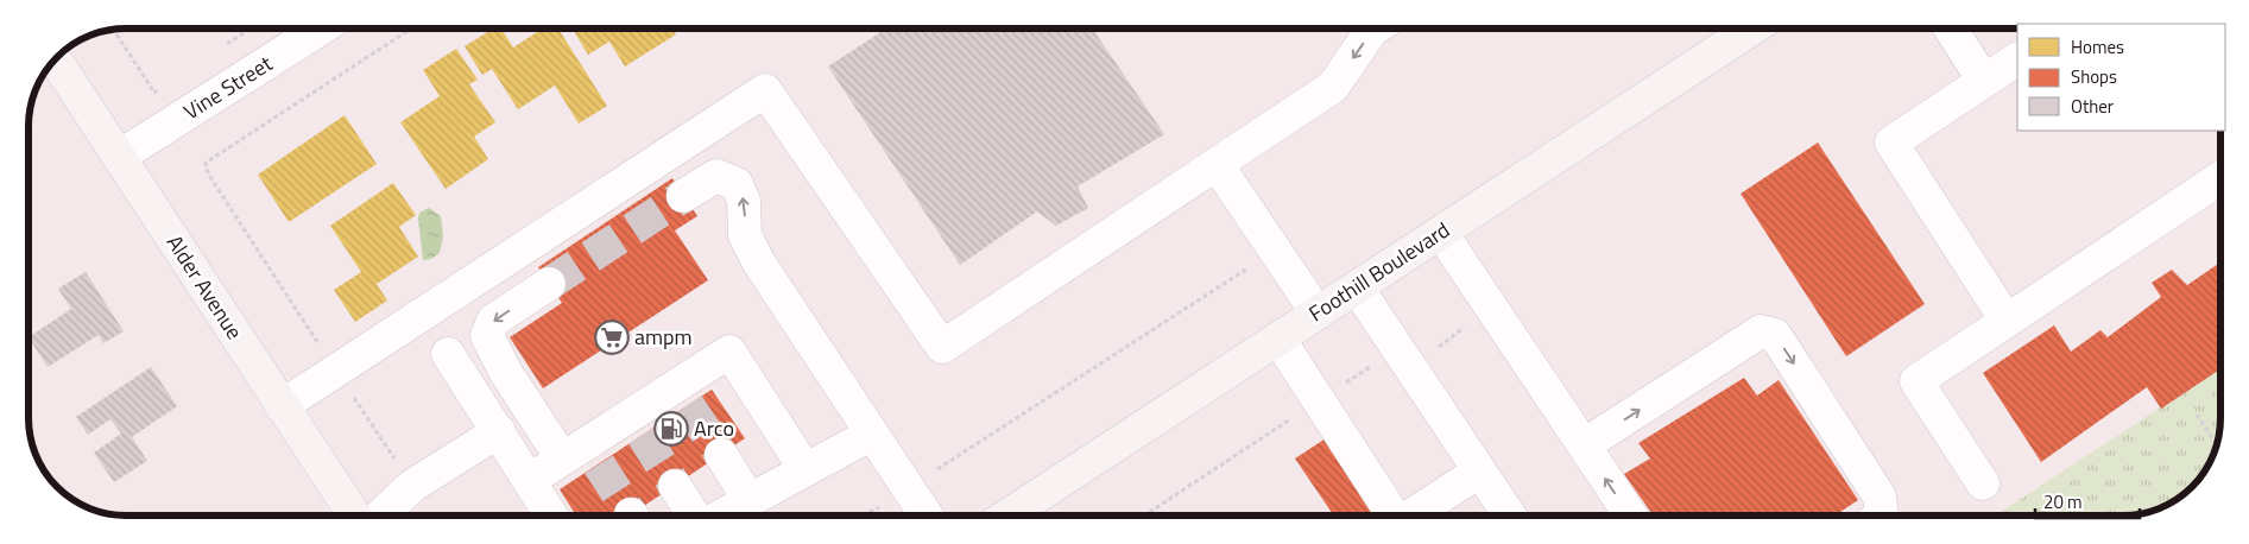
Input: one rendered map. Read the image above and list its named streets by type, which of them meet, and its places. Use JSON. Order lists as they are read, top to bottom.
{
  "streets": {
    "main road": ["Foothill Boulevard", "Alder Avenue"],
    "street": ["Vine Street"]
  },
  "crossings": [
    ["Vine Street", "Alder Avenue"]
  ],
  "places": {
    "supermarket": ["ampm"],
    "fuel station": ["Arco"]
  },
  "legend": ["Homes", "Shops", "Other"],
  "scale_bar": "20 m"
}
